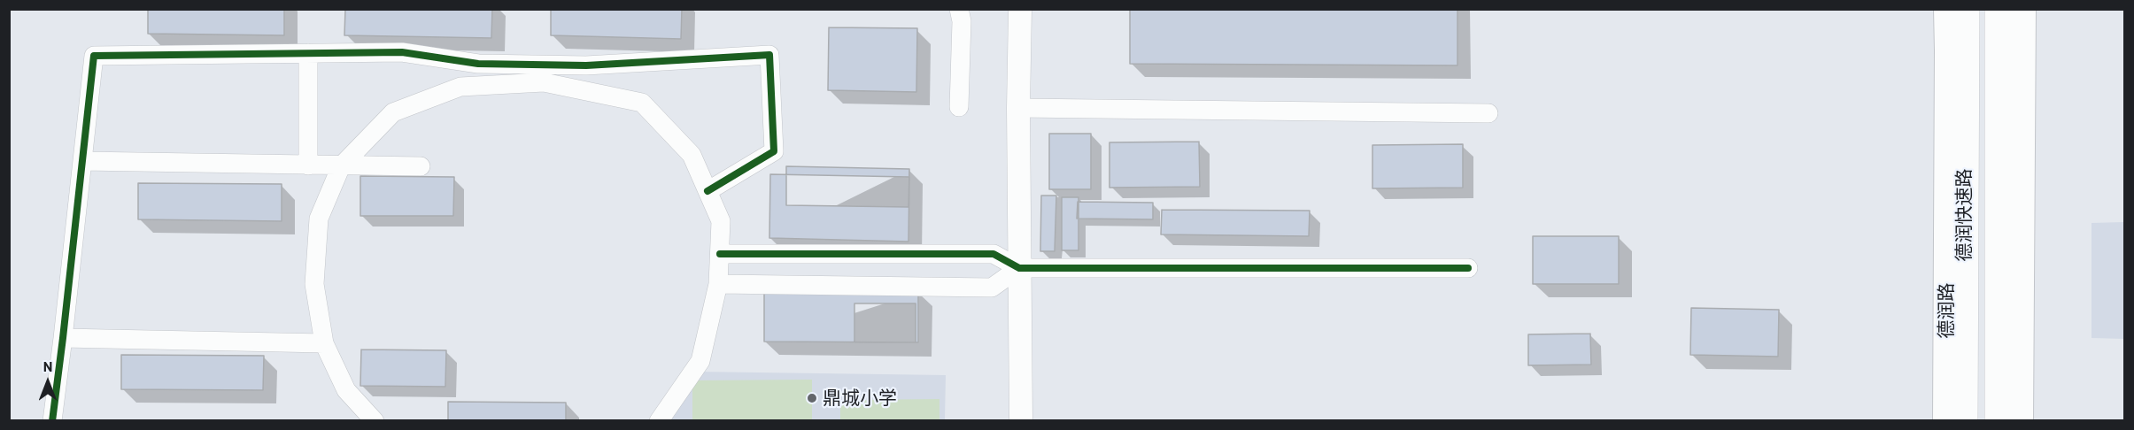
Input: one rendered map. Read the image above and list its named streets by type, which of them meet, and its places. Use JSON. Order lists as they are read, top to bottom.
{
  "streets": {
    "highway": ["德润快速路"],
    "main road": ["德润路"]
  },
  "places": ["鼎城小学"],
  "north": "top"
}
